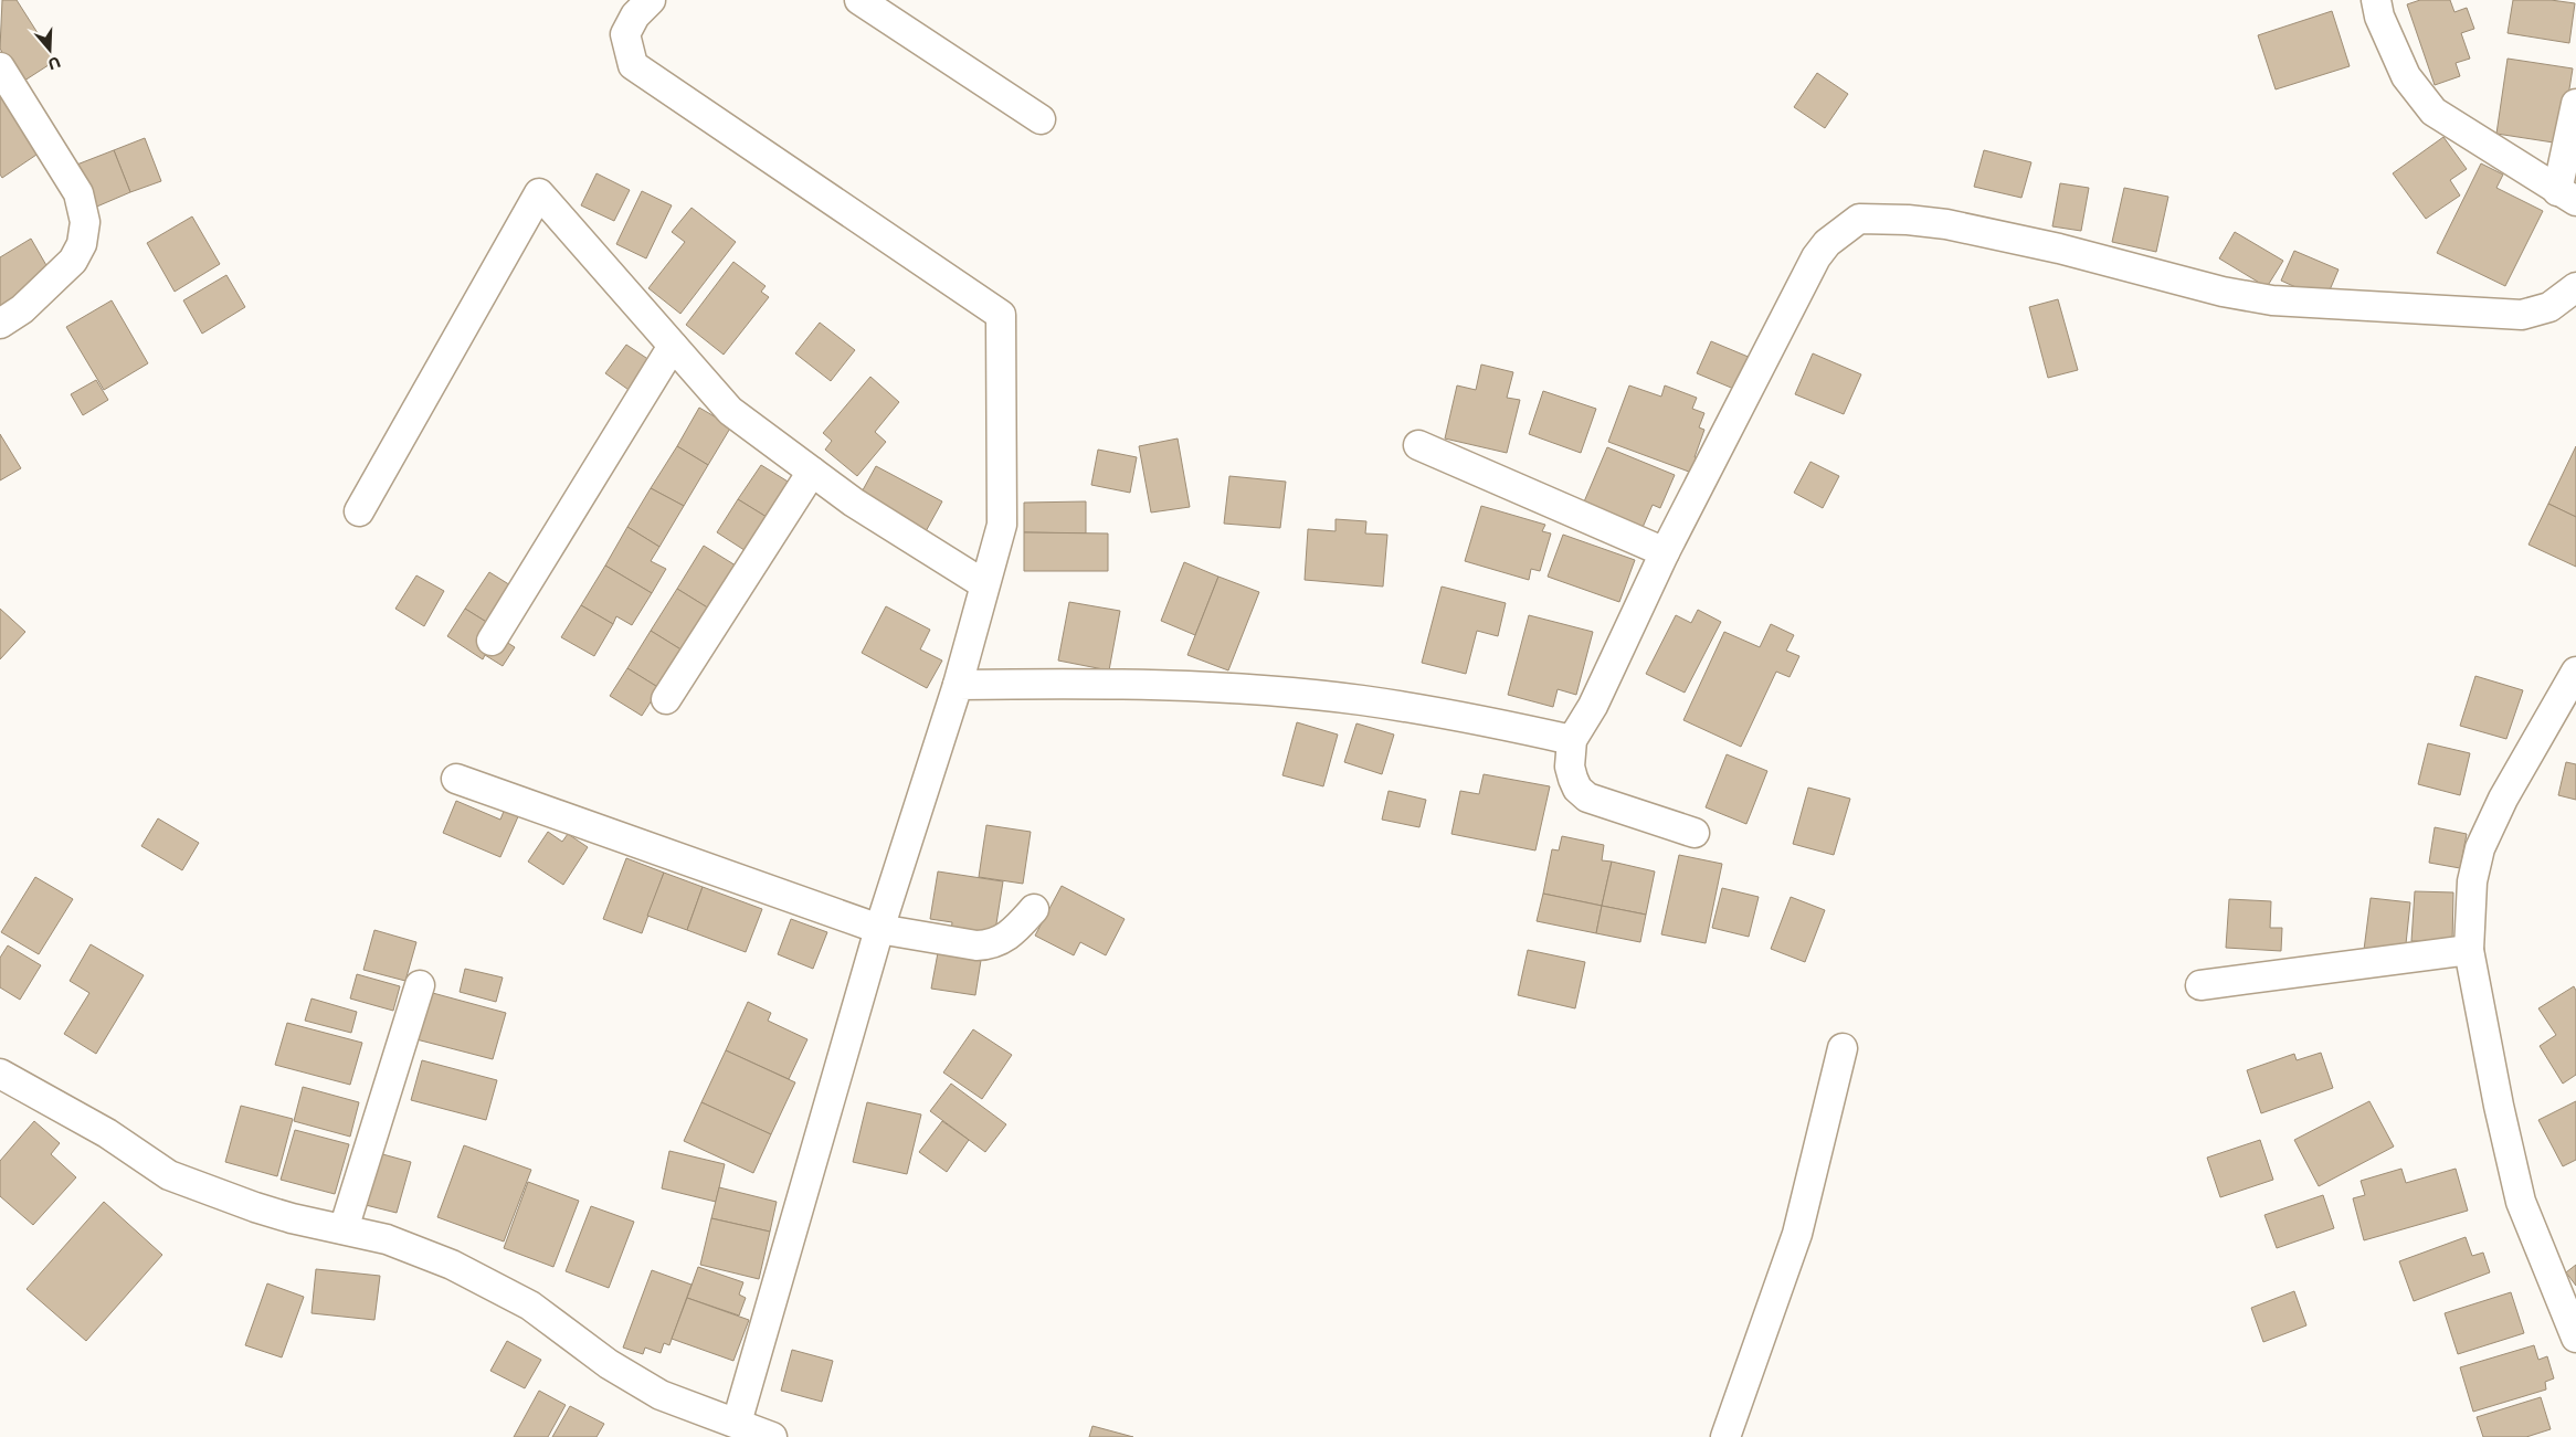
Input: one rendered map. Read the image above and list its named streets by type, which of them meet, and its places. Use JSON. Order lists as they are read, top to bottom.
{
  "north": "bottom"
}
